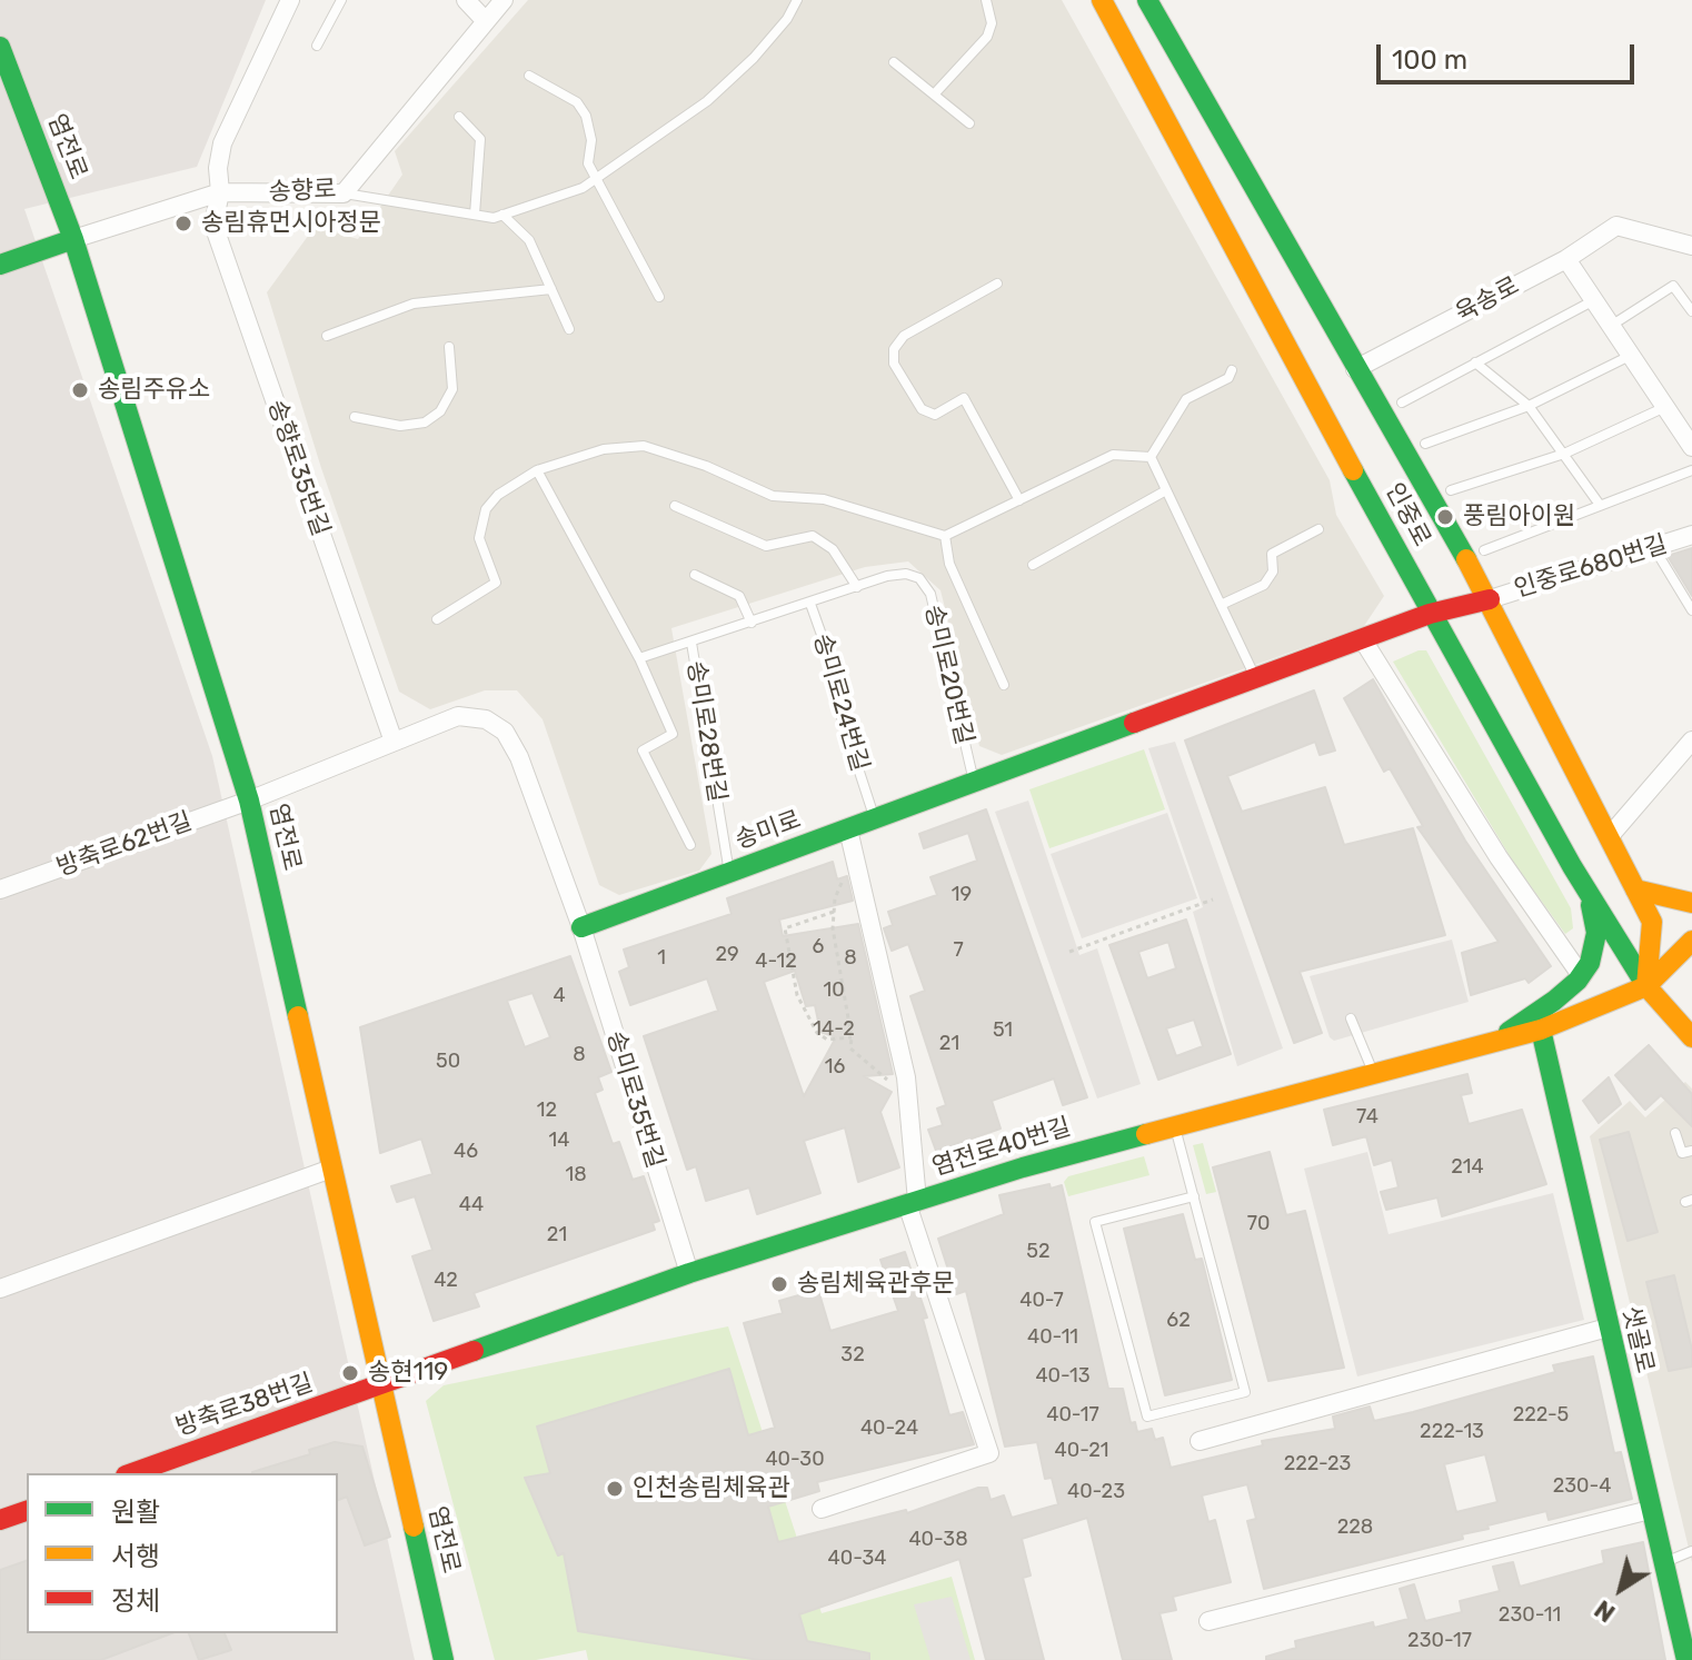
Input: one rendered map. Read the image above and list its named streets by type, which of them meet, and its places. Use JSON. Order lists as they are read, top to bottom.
{
  "streets": {
    "street": [
      "염전로",
      "송향로",
      "육송로",
      "송향로35번길",
      "인중로",
      "인중로680번길",
      "송미로",
      "방축로62번길",
      "송미로35번길",
      "염전로40번길",
      "샛골로",
      "방축로38번길"
    ],
    "lane": ["송미로20번길", "송미로24번길", "송미로28번길"]
  },
  "crossings": [
    ["염전로", "송향로"],
    ["염전로", "방축로62번길"],
    ["염전로", "염전로40번길"],
    ["염전로", "방축로38번길"],
    ["송향로", "송향로35번길"],
    ["인중로", "송미로"],
    ["인중로", "염전로40번길"],
    ["인중로680번길", "송미로"],
    ["송미로20번길", "송미로24번길"],
    ["송미로20번길", "송미로"],
    ["송미로24번길", "송미로28번길"],
    ["송미로24번길", "송미로"],
    ["송미로28번길", "송미로"],
    ["송미로", "송미로35번길"],
    ["송미로35번길", "염전로40번길"],
    ["염전로40번길", "샛골로"],
    ["염전로40번길", "방축로38번길"]
  ],
  "places": [
    "송림휴먼시아정문",
    "송림주유소",
    "풍림아이원",
    "송림체육관후문",
    "송현119",
    "인천송림체육관"
  ],
  "house_numbers": [
    "19",
    "6",
    "7",
    "29",
    "1",
    "8",
    "4-12",
    "10",
    "4",
    "14-2",
    "51",
    "21",
    "8",
    "50",
    "16",
    "12",
    "74",
    "14",
    "46",
    "214",
    "18",
    "44",
    "70",
    "21",
    "52",
    "42",
    "40-7",
    "62",
    "40-11",
    "32",
    "40-13",
    "40-17",
    "222-5",
    "40-24",
    "222-13",
    "40-21",
    "40-30",
    "222-23",
    "230-4",
    "40-23",
    "228",
    "40-38",
    "40-34",
    "230-11",
    "230-17"
  ],
  "legend": ["원활", "서행", "정체"],
  "scale_bar": "100 m",
  "north": "bottom left"
}
